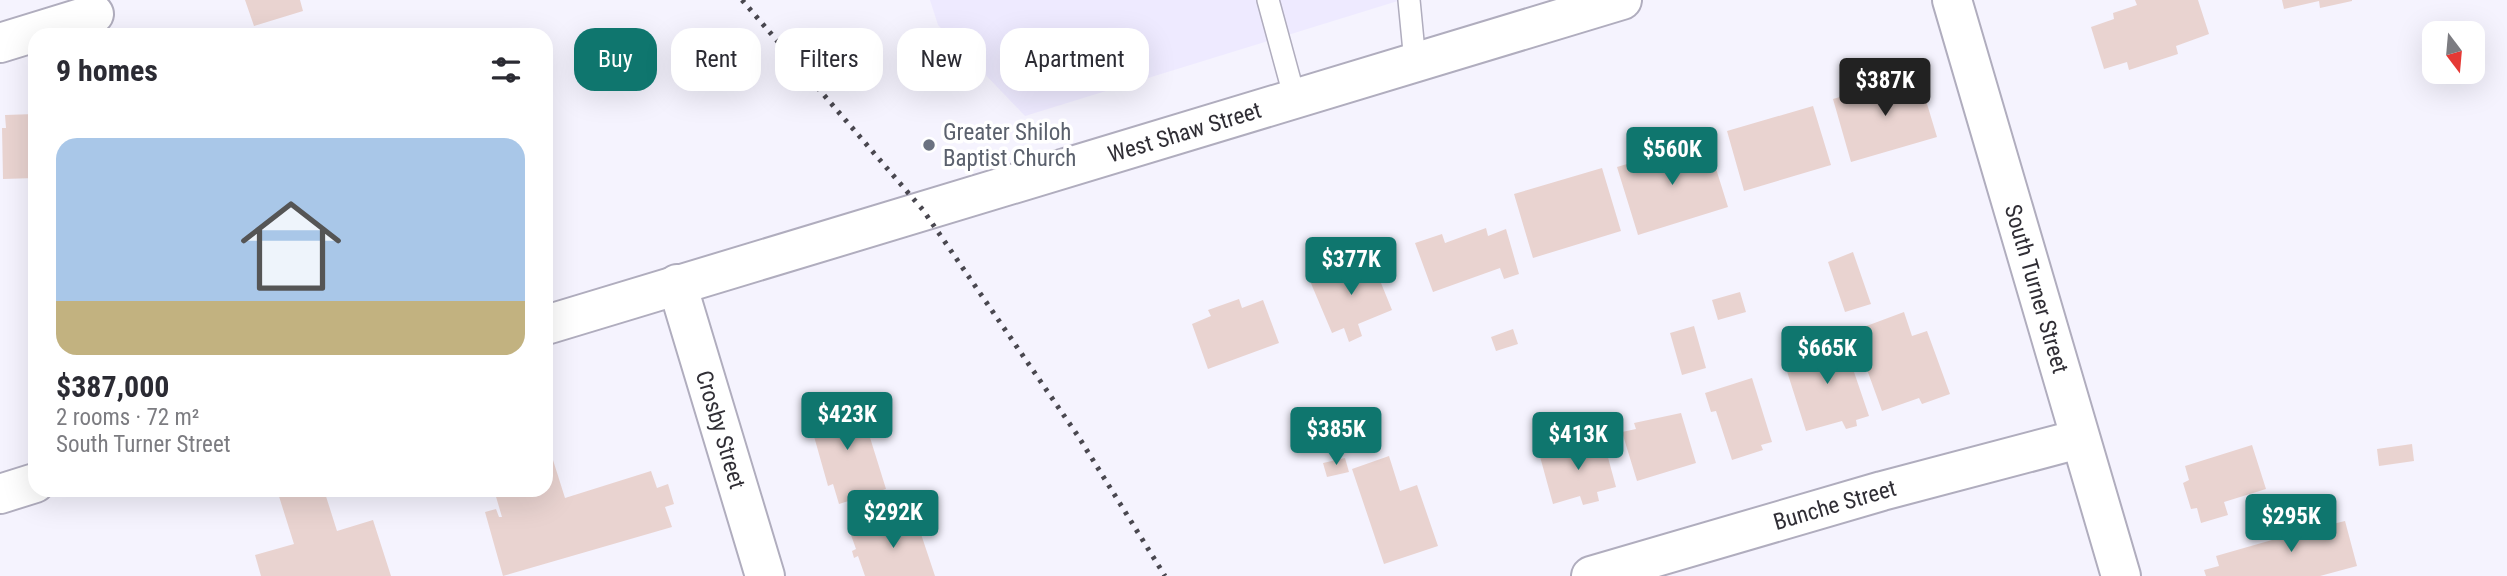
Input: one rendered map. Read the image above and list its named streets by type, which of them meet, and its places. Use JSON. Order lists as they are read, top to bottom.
{
  "streets": {
    "street": [
      "West Shaw Street",
      "South Turner Street",
      "Crosby Street",
      "Bunche Street"
    ]
  },
  "crossings": [
    ["West Shaw Street", "Crosby Street"],
    ["South Turner Street", "Bunche Street"]
  ],
  "places": ["Greater Shiloh Baptist Church"],
  "north": "bottom",
  "page": {
    "chip": [
      "Buy",
      "Rent",
      "Filters",
      "New",
      "Apartment"
    ],
    "heading": "9 homes",
    "price": [
      "$387K",
      "$560K",
      "$377K",
      "$665K",
      "$423K",
      "$385K",
      "$413K",
      "$292K",
      "$295K"
    ],
    "list": [
      {
        "name": "$387,000",
        "note": "2 rooms · 72 m² · South Turner Street"
      }
    ]
  }
}
